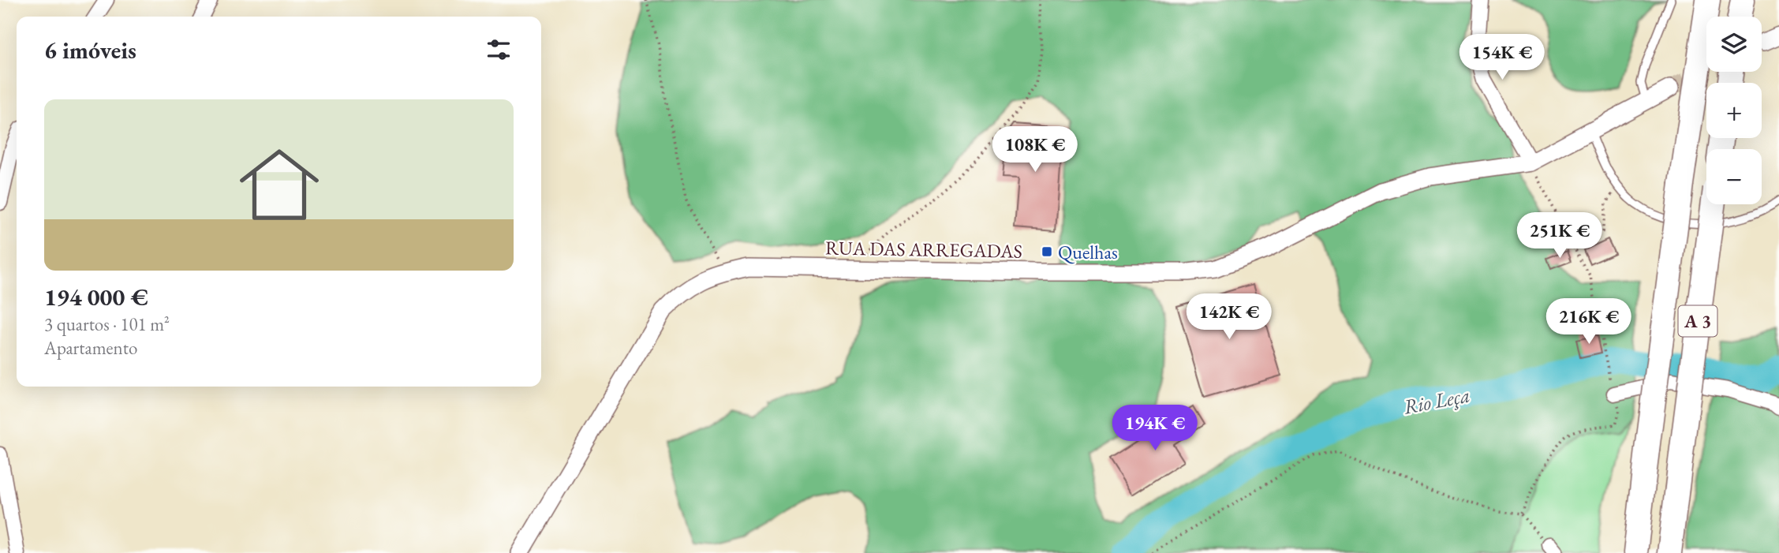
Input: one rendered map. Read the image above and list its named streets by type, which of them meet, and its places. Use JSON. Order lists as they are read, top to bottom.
{
  "streets": {
    "highway": ["A 3"],
    "street": ["RUA DAS ARREGADAS"]
  },
  "water": ["Rio Leça"],
  "places": {
    "transit": ["Quelhas"]
  },
  "page": {
    "map_buttons": ["+", "−"],
    "heading": "6 imóveis",
    "price": [
      "154K €",
      "108K €",
      "251K €",
      "142K €",
      "216K €",
      "194K €"
    ],
    "list": [
      {
        "name": "194 000 €",
        "note": "3 quartos · 101 m² · Apartamento"
      }
    ]
  }
}
